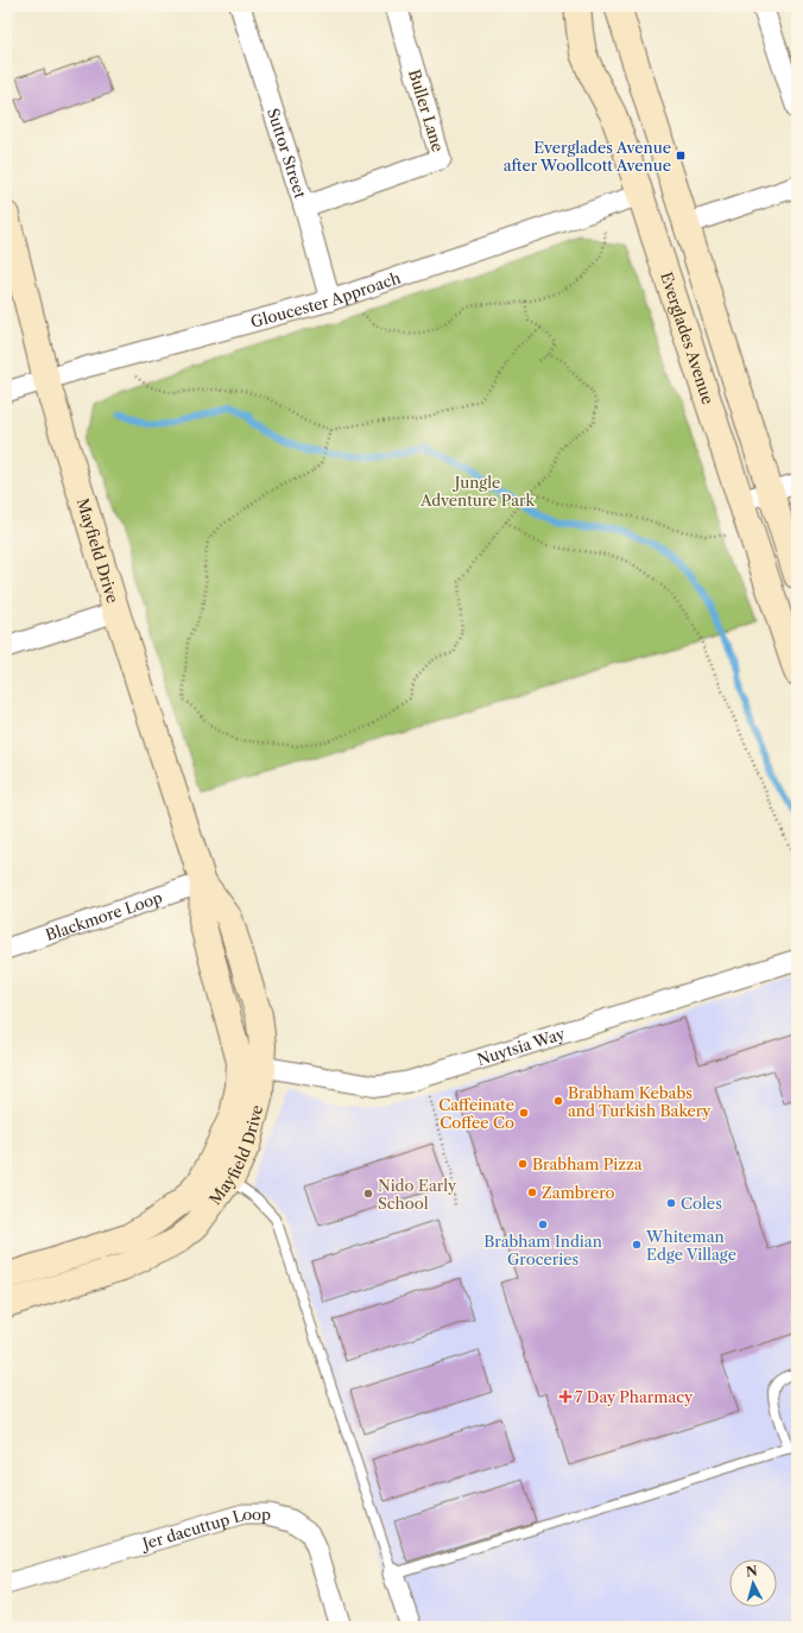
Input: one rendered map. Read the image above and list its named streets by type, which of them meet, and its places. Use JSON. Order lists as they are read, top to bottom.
{
  "streets": {
    "street": [
      "Buller Lane",
      "Suttor Street",
      "Gloucester Approach",
      "Everglades Avenue",
      "Mayfield Drive",
      "Blackmore Loop",
      "Nuytsia Way",
      "Jer dacuttup Loop"
    ]
  },
  "crossings": [
    ["Buller Lane", "Suttor Street"],
    ["Suttor Street", "Gloucester Approach"],
    ["Gloucester Approach", "Everglades Avenue"],
    ["Gloucester Approach", "Mayfield Drive"],
    ["Mayfield Drive", "Blackmore Loop"],
    ["Mayfield Drive", "Nuytsia Way"]
  ],
  "parks": ["Jungle Adventure Park"],
  "places": {
    "transit": ["Everglades Avenue after Woollcott Avenue"],
    "other": [
      "Brabham Kebabs and Turkish Bakery",
      "Caffeinate Coffee Co",
      "Brabham Pizza",
      "Zambrero",
      "Nido Early School",
      "Coles",
      "Brabham Indian Groceries",
      "Whiteman Edge Village"
    ],
    "health": ["7 Day Pharmacy"]
  },
  "north": "top"
}
